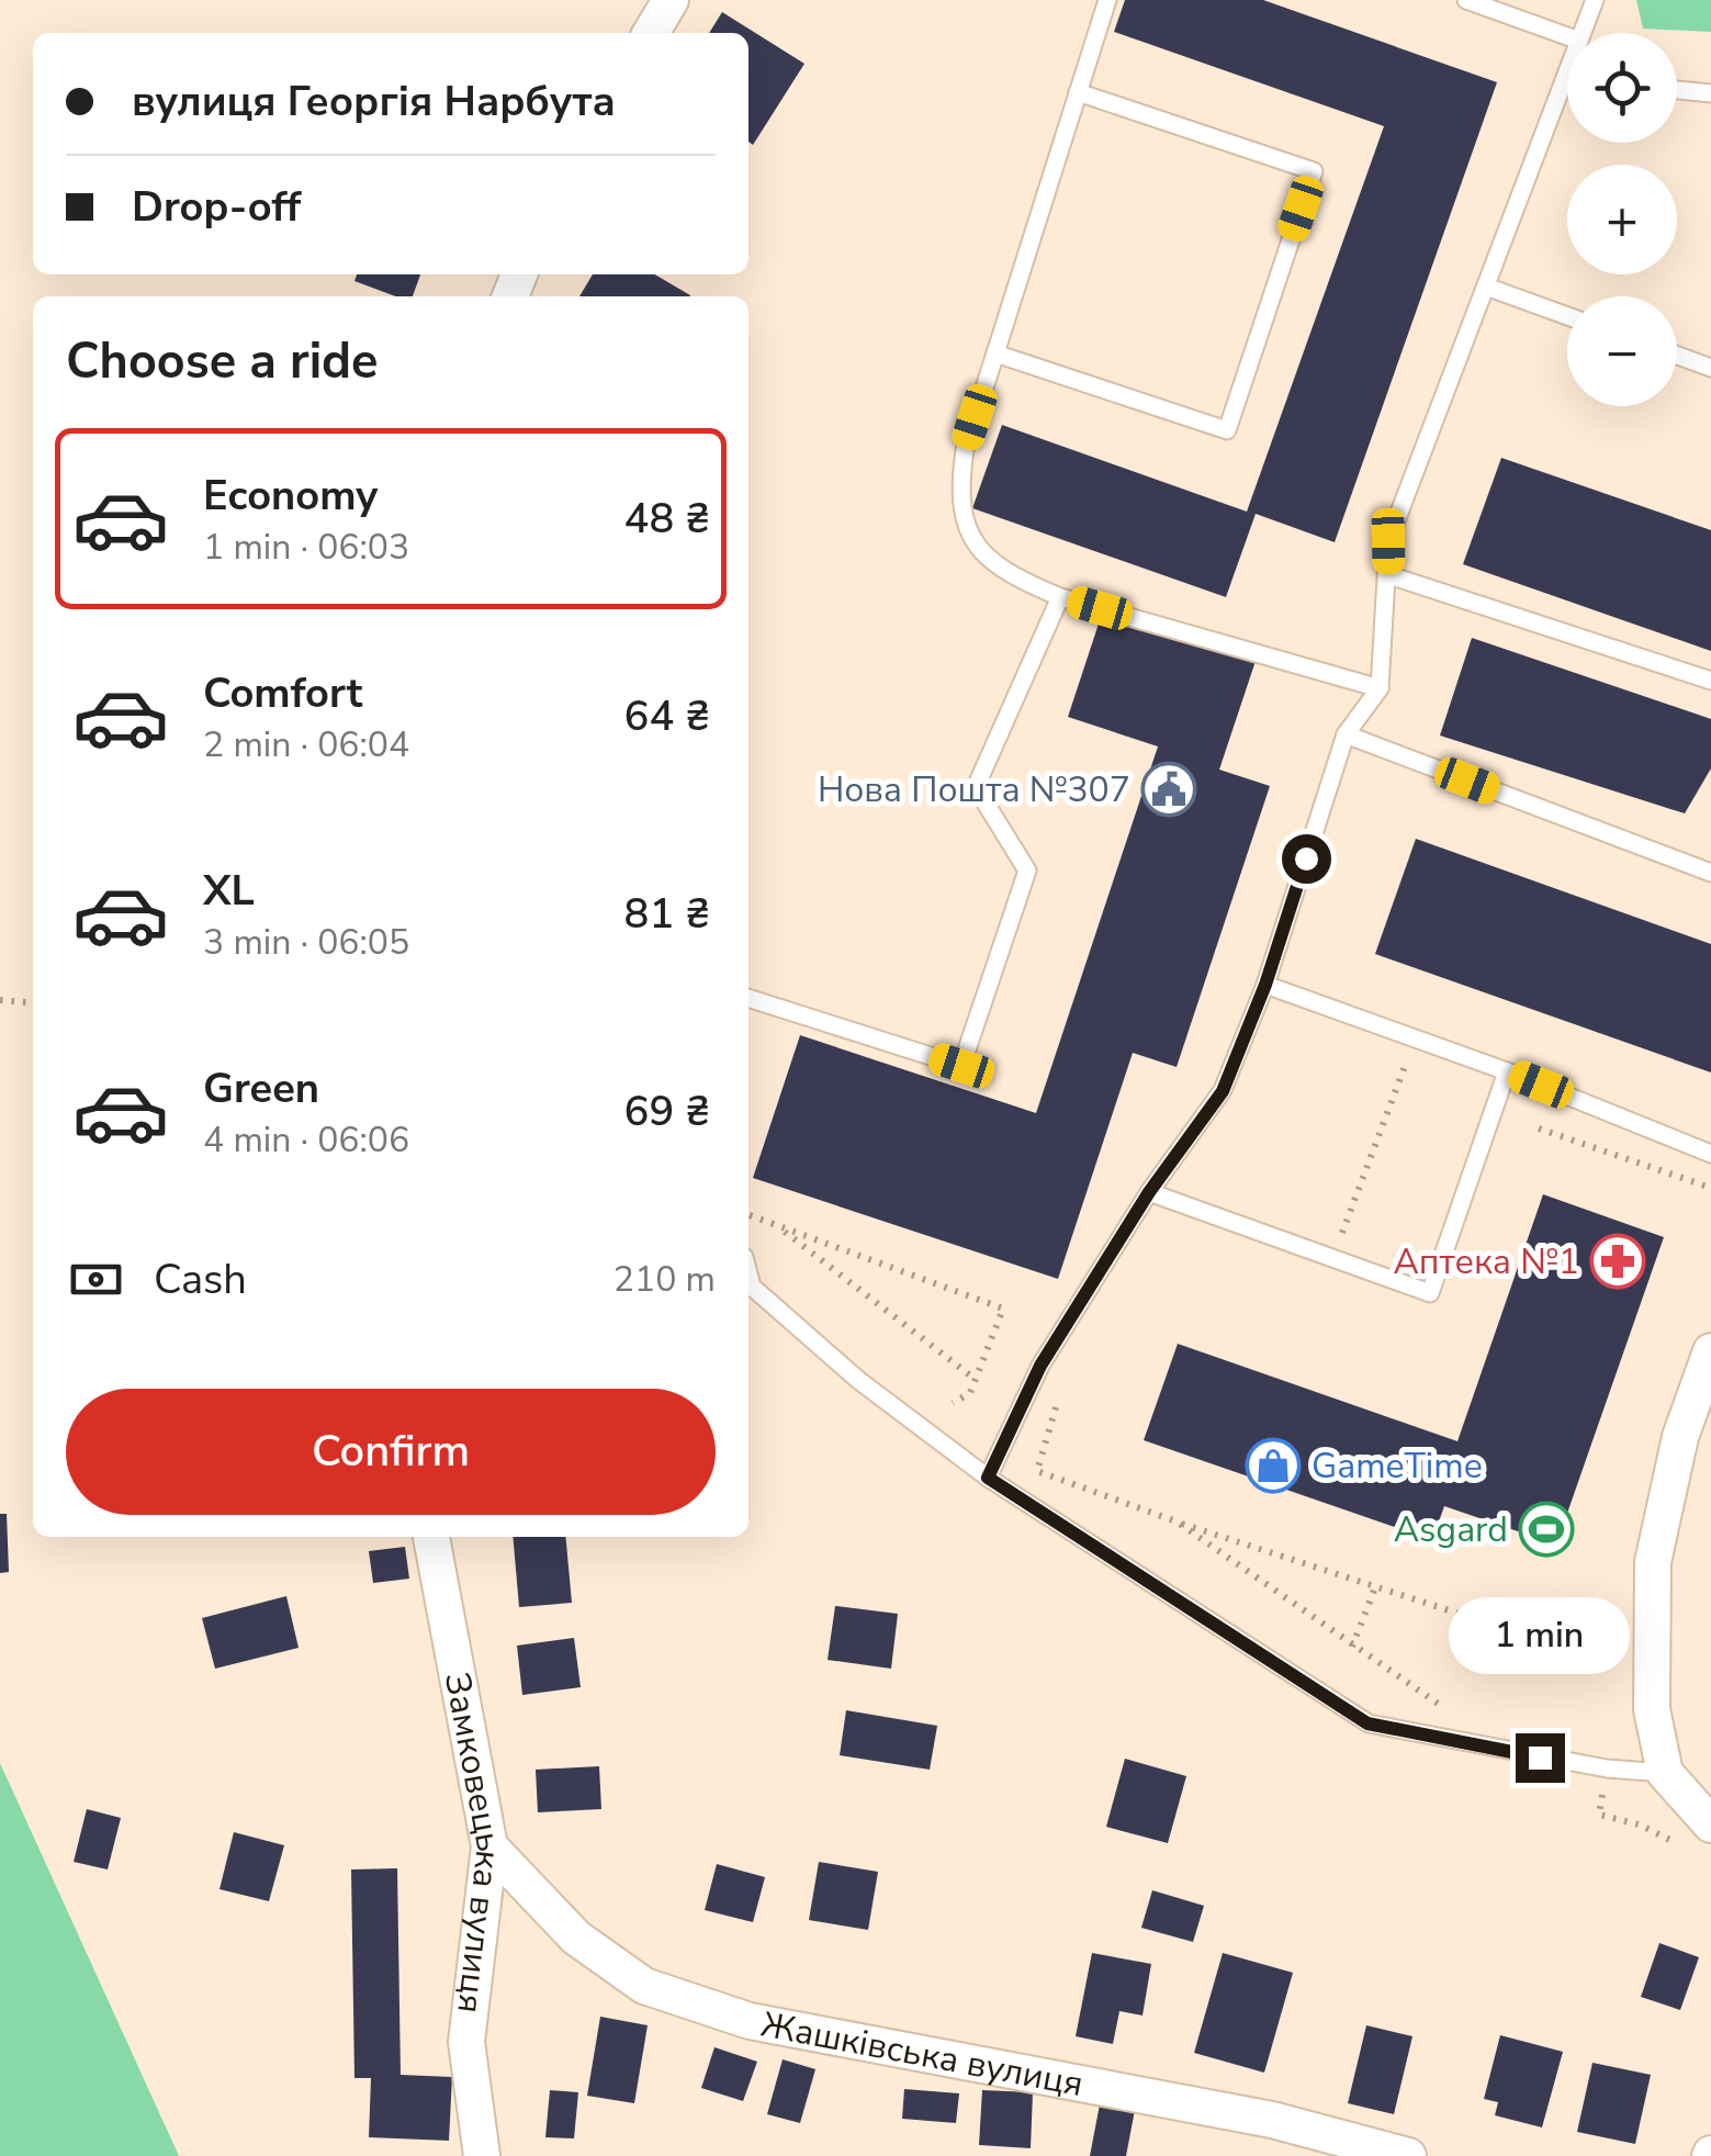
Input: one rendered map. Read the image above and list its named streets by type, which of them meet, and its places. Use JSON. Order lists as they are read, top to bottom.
{
  "streets": {
    "street": ["Замковецька вулиця", "Жашківська вулиця"]
  },
  "crossings": [
    ["Замковецька вулиця", "Жашківська вулиця"]
  ],
  "places": {
    "public building": ["Нова Пошта №307"],
    "pharmacy": ["Аптека №1"],
    "shop": ["GameTime"],
    "sports": ["Asgard"]
  },
  "page": {
    "map_buttons": ["+", "−"],
    "banner": ["вулиця Георгія Нарбута", "Drop-off"],
    "heading": "Choose a ride",
    "list": [
      {
        "name": "Economy",
        "note": "1 min · 06:03",
        "value": "48 ₴"
      },
      {
        "name": "Comfort",
        "note": "2 min · 06:04",
        "value": "64 ₴"
      },
      {
        "name": "XL",
        "note": "3 min · 06:05",
        "value": "81 ₴"
      },
      {
        "name": "Green",
        "note": "4 min · 06:06",
        "value": "69 ₴"
      }
    ],
    "pay": ["Cash", "210 m"],
    "buttons": "Confirm",
    "bubble": "1 min"
  }
}
